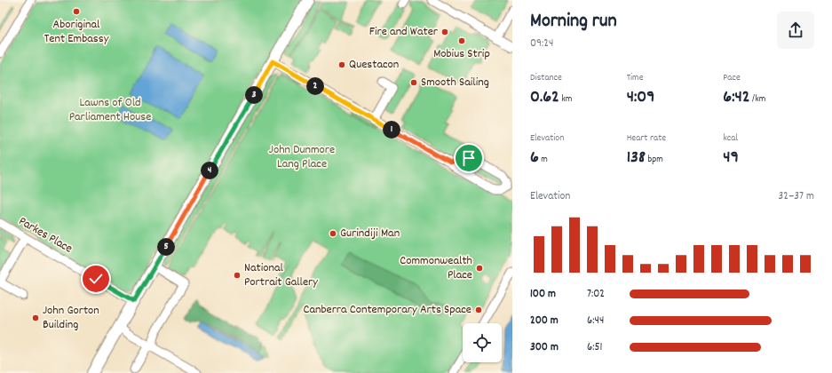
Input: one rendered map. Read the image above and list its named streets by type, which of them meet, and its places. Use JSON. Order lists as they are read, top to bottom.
{
  "streets": {
    "street": ["Parkes Place"]
  },
  "parks": ["Lawns of Old Parliament House", "John Dunmore Lang Place"],
  "places": [
    "Aboriginal Tent Embassy",
    "Fire and Water",
    "Mobius Strip",
    "Questacon",
    "Smooth Sailing",
    "Gurindiji Man",
    "Commonwealth Place",
    "National Portrait Gallery",
    "Canberra Contemporary Arts Space",
    "John Gorton Building"
  ],
  "page": {
    "heading": ["Morning run", "09:24"],
    "stats": [
      ["Distance", "0.62 km"],
      ["Time", "4:09"],
      ["Pace", "6:42 /km"],
      ["Elevation", "6 m"],
      ["Heart rate", "138 bpm"],
      ["kcal", "49"]
    ],
    "pins": [
      "2",
      "3",
      "1",
      "4",
      "5"
    ],
    "chart": ["Elevation", "32–37 m"],
    "list": [
      {
        "name": "100 m",
        "note": "7:02"
      },
      {
        "name": "200 m",
        "note": "6:44"
      },
      {
        "name": "300 m",
        "note": "6:51"
      }
    ]
  }
}
